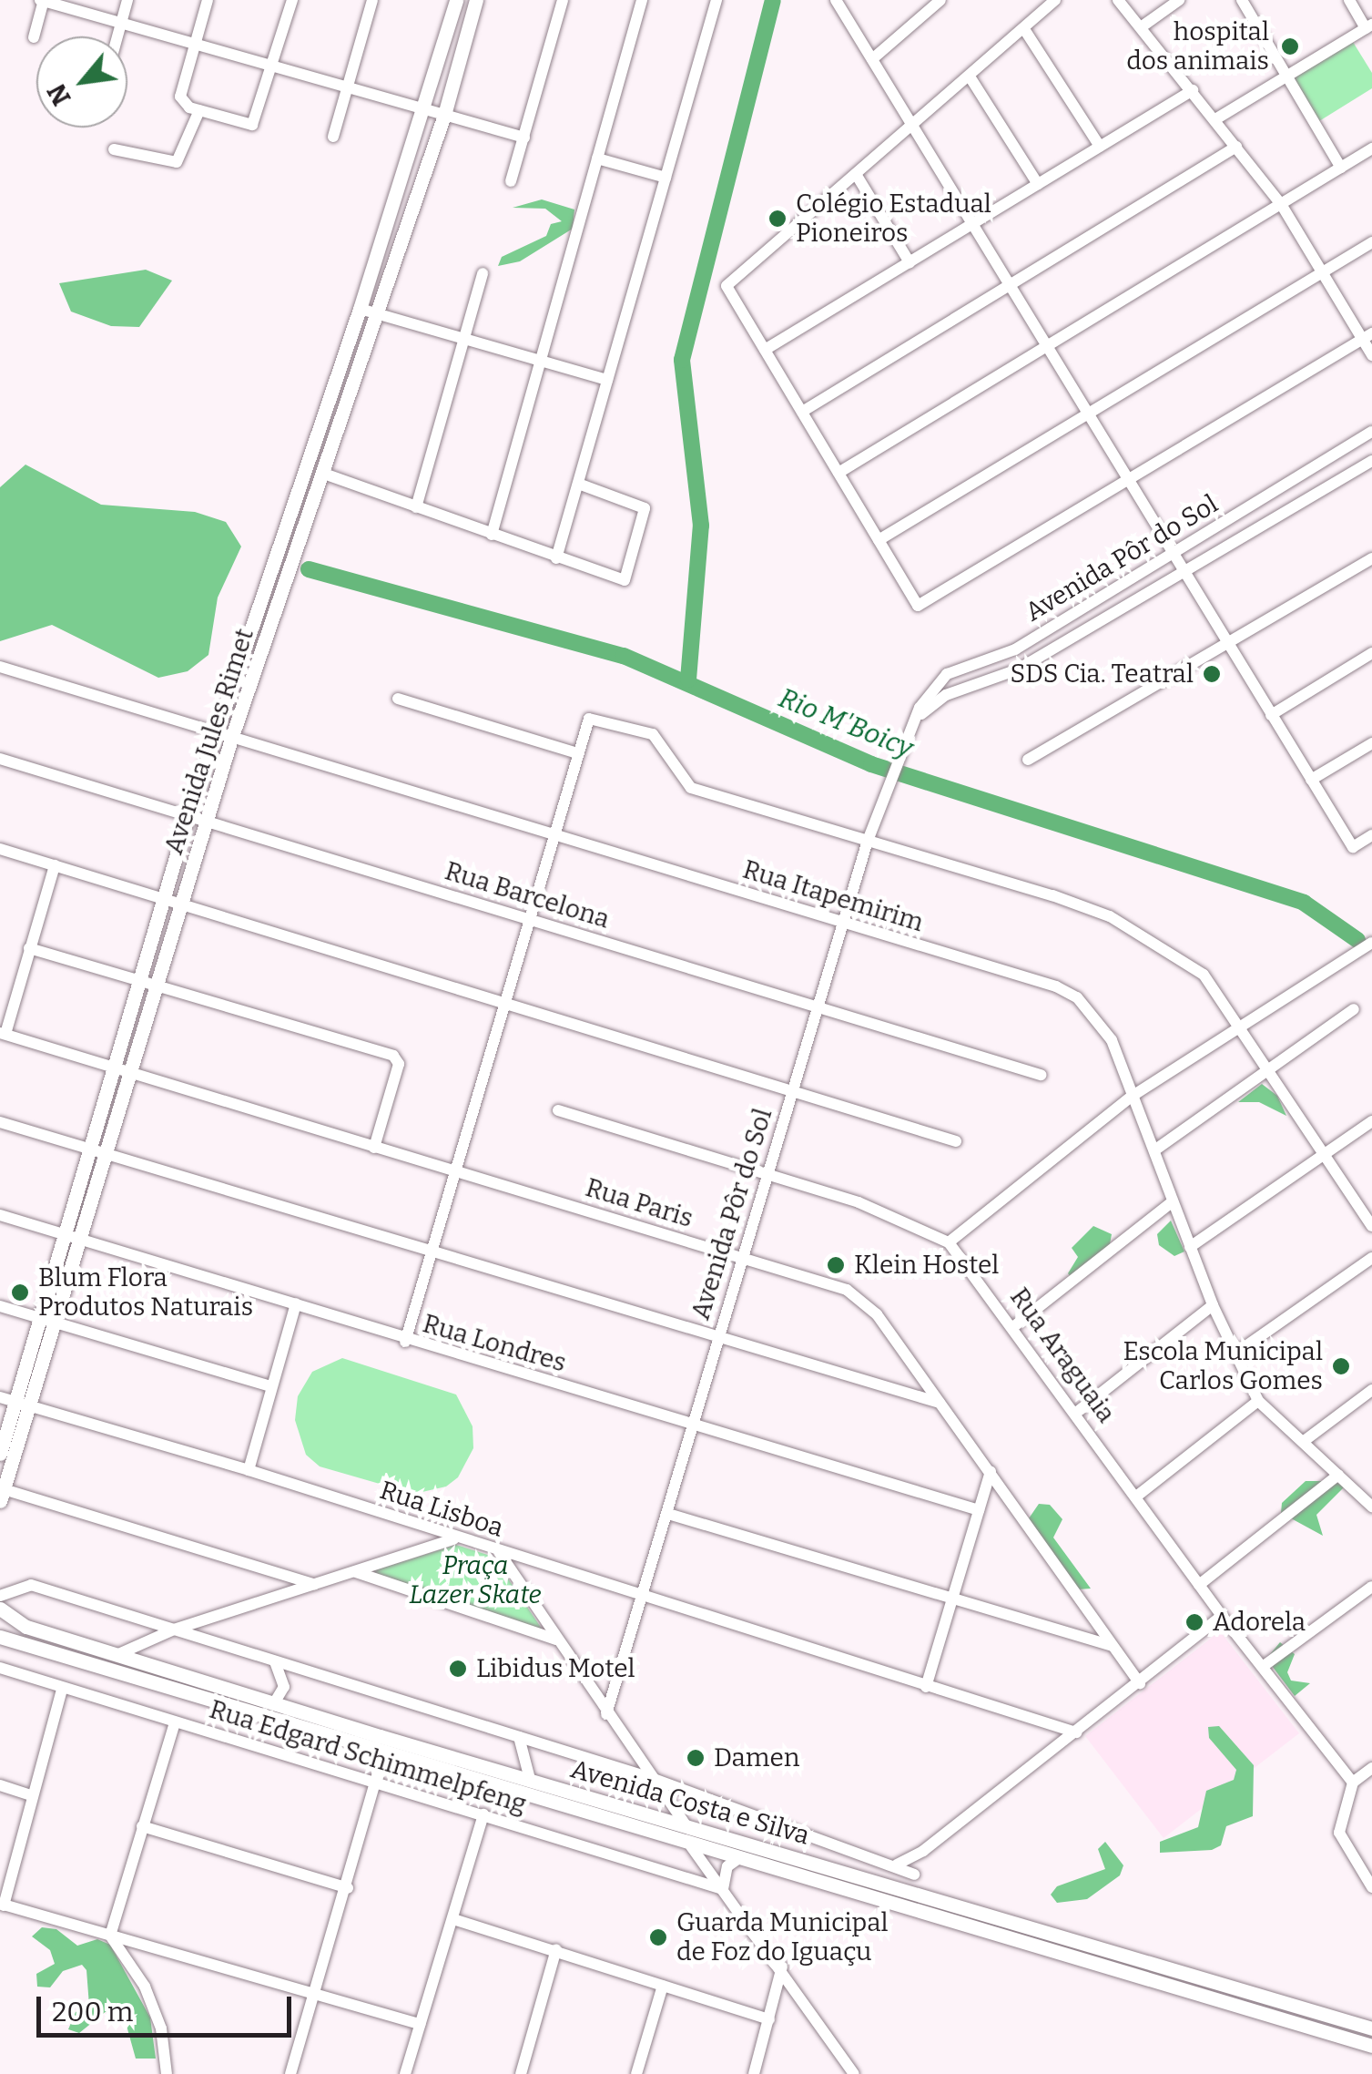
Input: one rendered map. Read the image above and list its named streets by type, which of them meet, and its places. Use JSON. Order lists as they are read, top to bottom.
{
  "streets": {
    "main road": ["Avenida Jules Rimet", "Avenida Costa e Silva"],
    "street": [
      "Avenida Pôr do Sol",
      "Rua Barcelona",
      "Rua Itapemirim",
      "Rua Paris",
      "Rua Londres",
      "Rua Araguaia",
      "Rua Lisboa",
      "Rua Edgard Schimmelpfeng"
    ]
  },
  "crossings": [
    ["Avenida Pôr do Sol", "Rua Barcelona"],
    ["Avenida Pôr do Sol", "Rua Itapemirim"],
    ["Avenida Pôr do Sol", "Rua Paris"],
    ["Avenida Pôr do Sol", "Rua Londres"],
    ["Avenida Pôr do Sol", "Rua Araguaia"],
    ["Avenida Pôr do Sol", "Rua Lisboa"],
    ["Avenida Jules Rimet", "Rua Barcelona"],
    ["Avenida Jules Rimet", "Rua Itapemirim"],
    ["Avenida Jules Rimet", "Rua Paris"],
    ["Avenida Jules Rimet", "Rua Londres"],
    ["Avenida Jules Rimet", "Rua Lisboa"]
  ],
  "water": ["Rio M'Boicy"],
  "parks": ["Praça Lazer Skate"],
  "places": [
    "hospital dos animais",
    "Colégio Estadual Pioneiros",
    "SDS Cia. Teatral",
    "Klein Hostel",
    "Blum Flora Produtos Naturais",
    "Escola Municipal Carlos Gomes",
    "Adorela",
    "Libidus Motel",
    "Damen",
    "Guarda Municipal de Foz do Iguaçu"
  ],
  "scale_bar": "200 m",
  "north": "bottom left"
}
